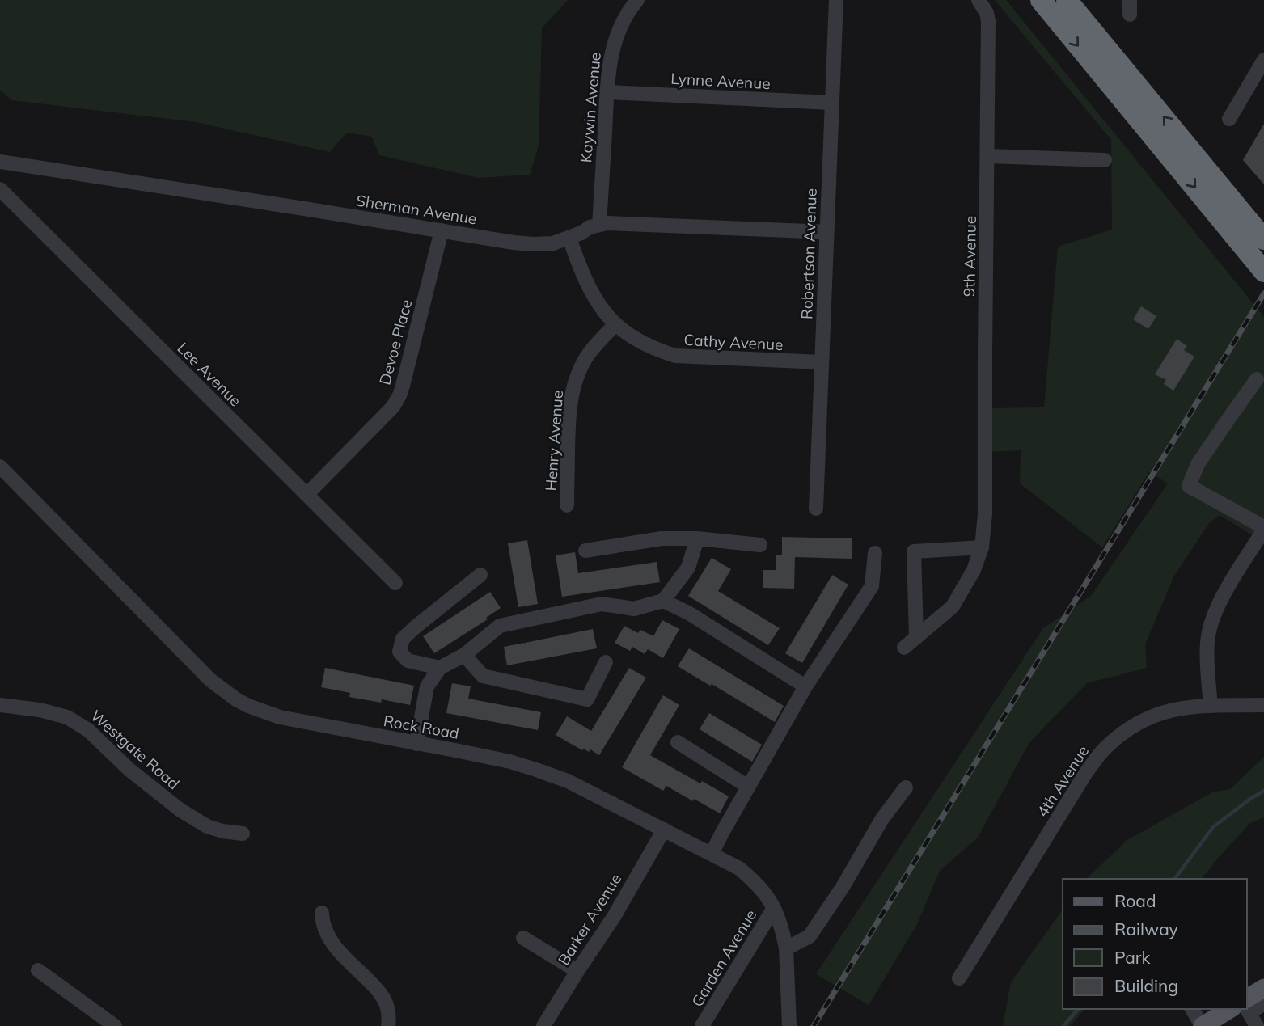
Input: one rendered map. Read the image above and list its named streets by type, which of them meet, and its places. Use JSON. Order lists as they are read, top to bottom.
{
  "streets": {
    "street": [
      "Lynne Avenue",
      "Kaywin Avenue",
      "Sherman Avenue",
      "Robertson Avenue",
      "9th Avenue",
      "Devoe Place",
      "Cathy Avenue",
      "Lee Avenue",
      "Henry Avenue",
      "Rock Road",
      "Westgate Road",
      "4th Avenue",
      "Barker Avenue",
      "Garden Avenue"
    ]
  },
  "crossings": [
    ["Lynne Avenue", "Kaywin Avenue"],
    ["Lynne Avenue", "Robertson Avenue"],
    ["Kaywin Avenue", "Sherman Avenue"],
    ["Sherman Avenue", "Robertson Avenue"],
    ["Sherman Avenue", "Devoe Place"],
    ["Sherman Avenue", "Cathy Avenue"],
    ["Robertson Avenue", "Cathy Avenue"],
    ["Devoe Place", "Lee Avenue"],
    ["Cathy Avenue", "Henry Avenue"],
    ["Rock Road", "Barker Avenue"],
    ["Rock Road", "Garden Avenue"]
  ],
  "legend": [
    "Road",
    "Railway",
    "Park",
    "Building"
  ]
}
